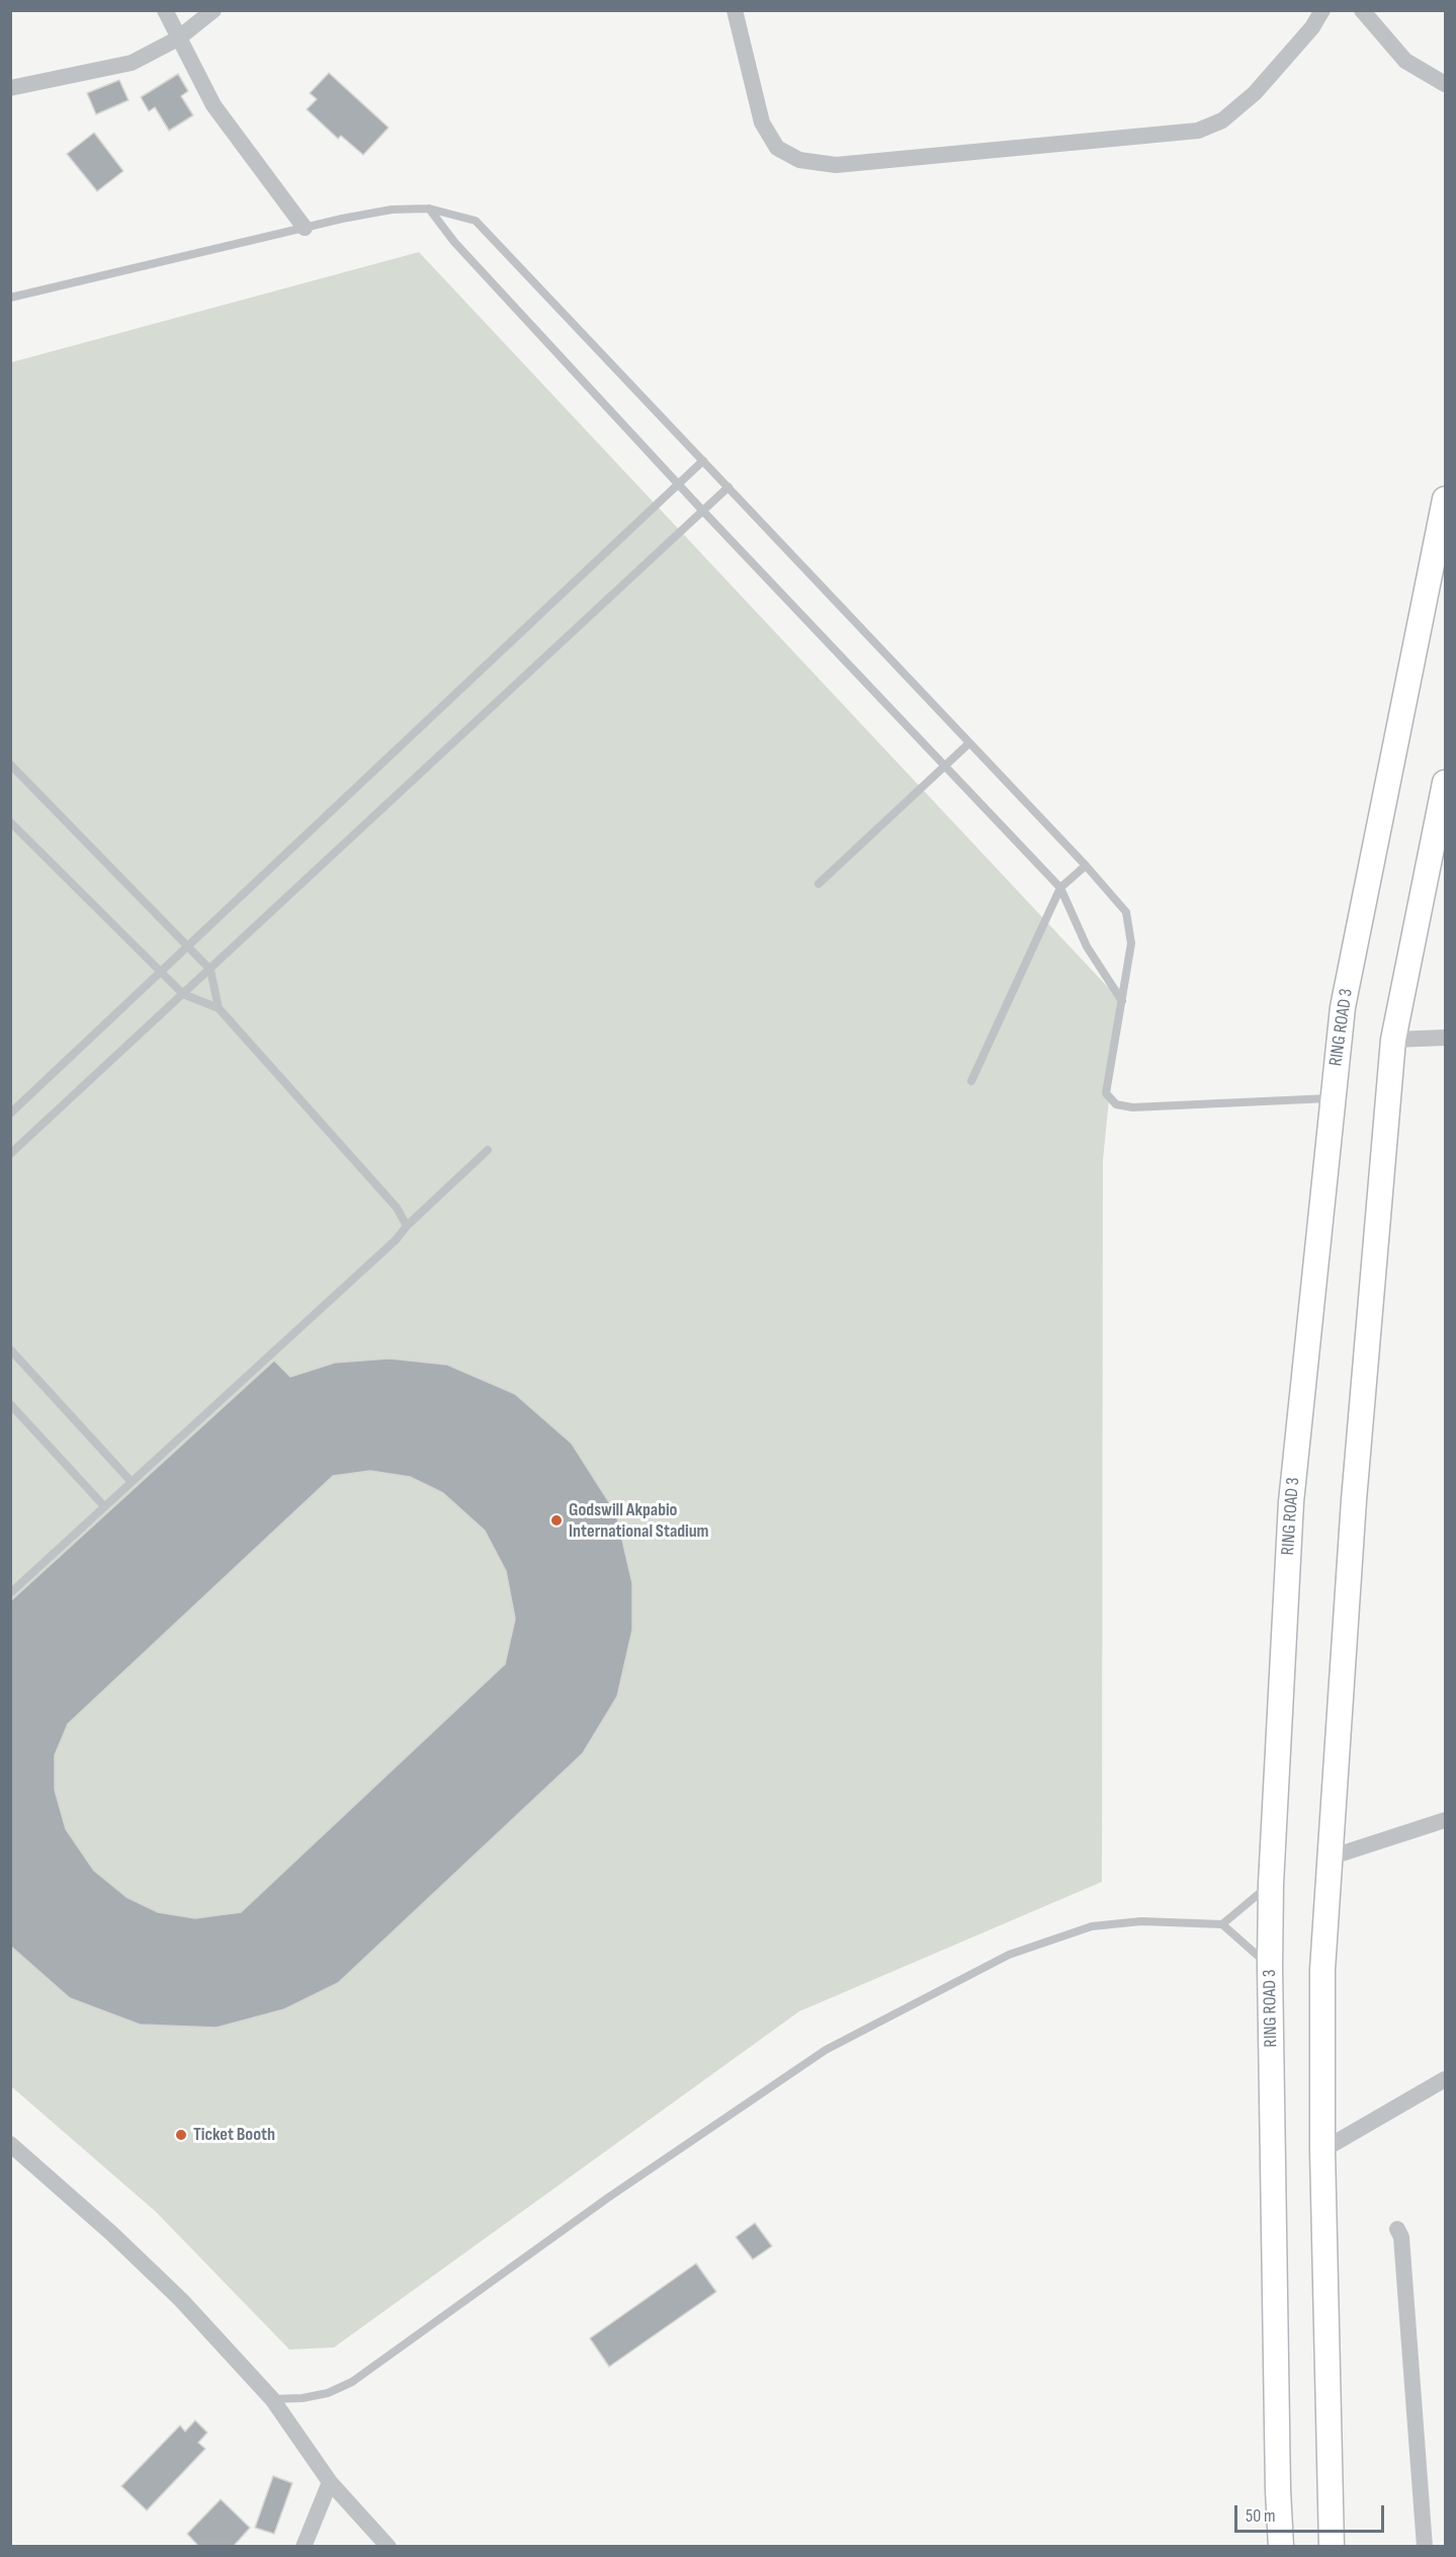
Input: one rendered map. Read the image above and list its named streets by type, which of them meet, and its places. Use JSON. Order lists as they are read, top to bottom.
{
  "streets": {
    "main road": ["RING ROAD 3"]
  },
  "places": ["Godswill Akpabio International Stadium", "Ticket Booth"],
  "scale_bar": "50 m"
}
